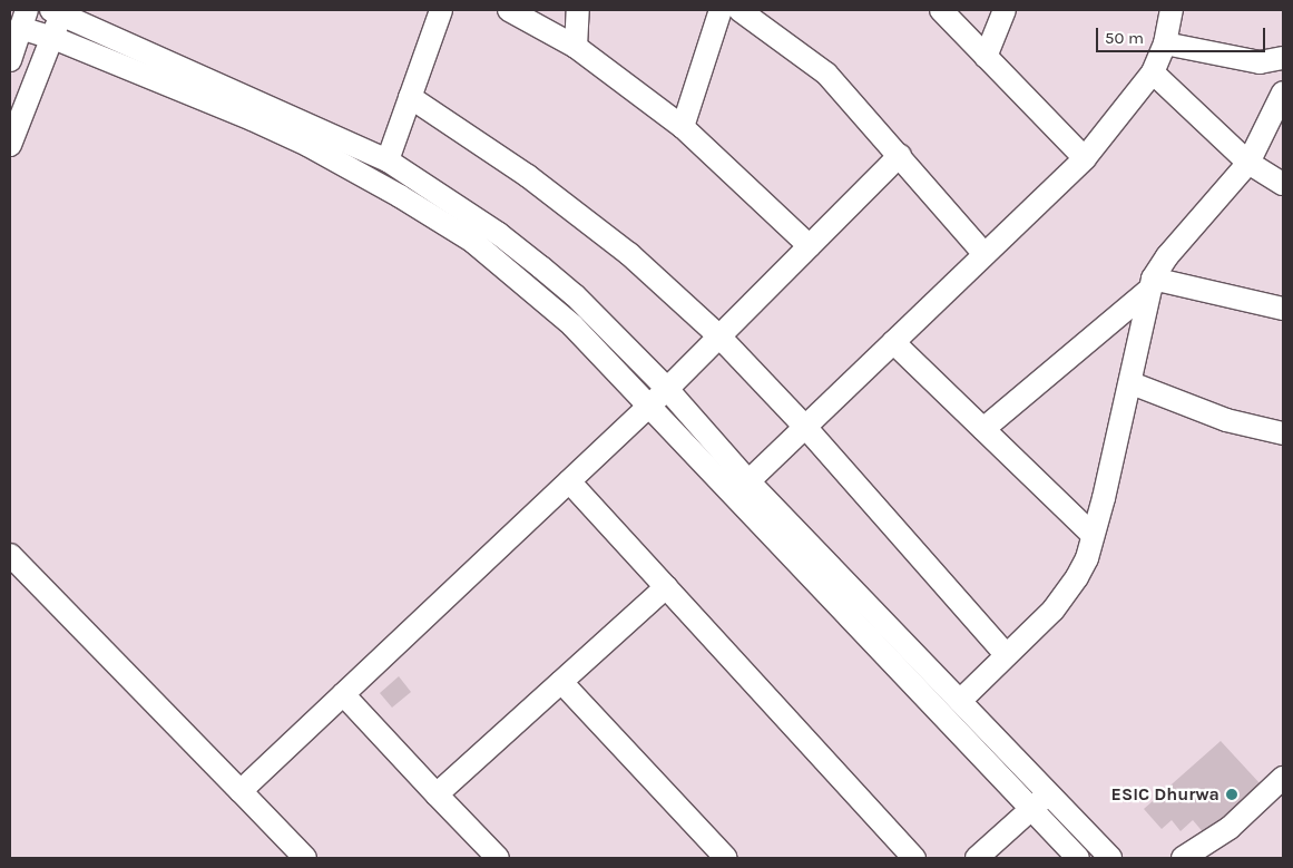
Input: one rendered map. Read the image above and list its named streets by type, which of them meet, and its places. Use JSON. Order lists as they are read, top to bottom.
{
  "places": ["ESIC Dhurwa"],
  "scale_bar": "50 m"
}
